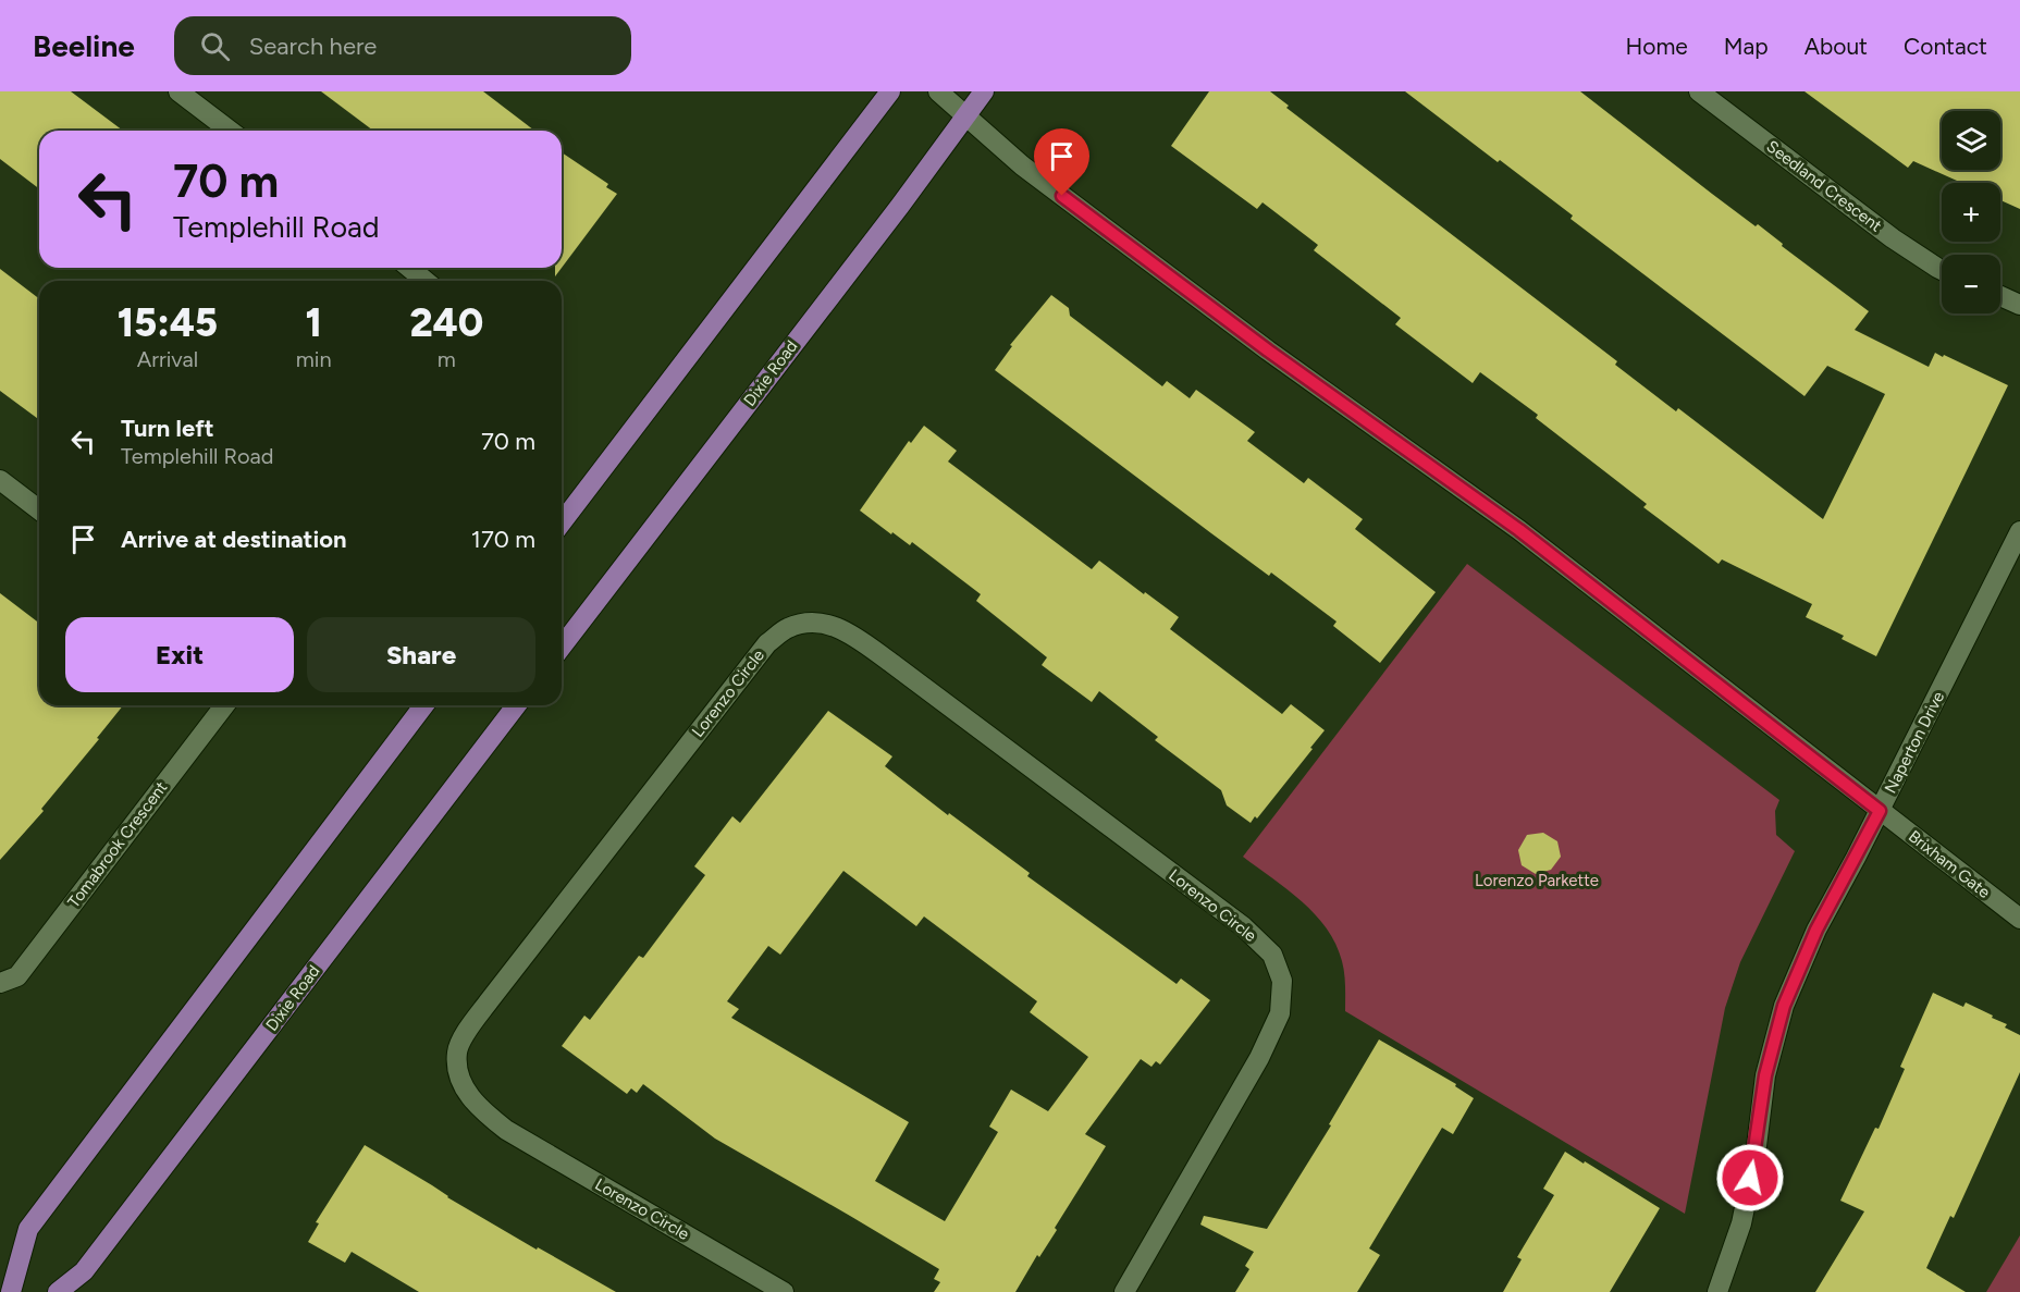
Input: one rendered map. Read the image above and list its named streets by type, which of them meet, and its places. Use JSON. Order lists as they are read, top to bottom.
{
  "streets": {
    "main road": ["Dixie Road"],
    "street": [
      "Seedland Crescent",
      "Lorenzo Circle",
      "Naperton Drive",
      "Tomabrook Crescent",
      "Brixham Gate"
    ]
  },
  "crossings": [
    ["Dixie Road", "Brixham Gate"],
    ["Naperton Drive", "Brixham Gate"]
  ],
  "parks": ["Lorenzo Parkette"],
  "page": {
    "header": "Beeline",
    "search": "Search here",
    "nav": [
      "Home",
      "Map",
      "About",
      "Contact"
    ],
    "map_buttons": ["+", "−"],
    "turn": ["70 m", "Templehill Road"],
    "eta": [
      "15:45",
      "Arrival",
      "1",
      "min",
      "240",
      "m"
    ],
    "list": [
      {
        "name": "Turn left",
        "note": "Templehill Road",
        "value": "70 m"
      },
      {
        "name": "Arrive at destination",
        "value": "170 m"
      }
    ],
    "buttons": ["Exit", "Share"]
  }
}
